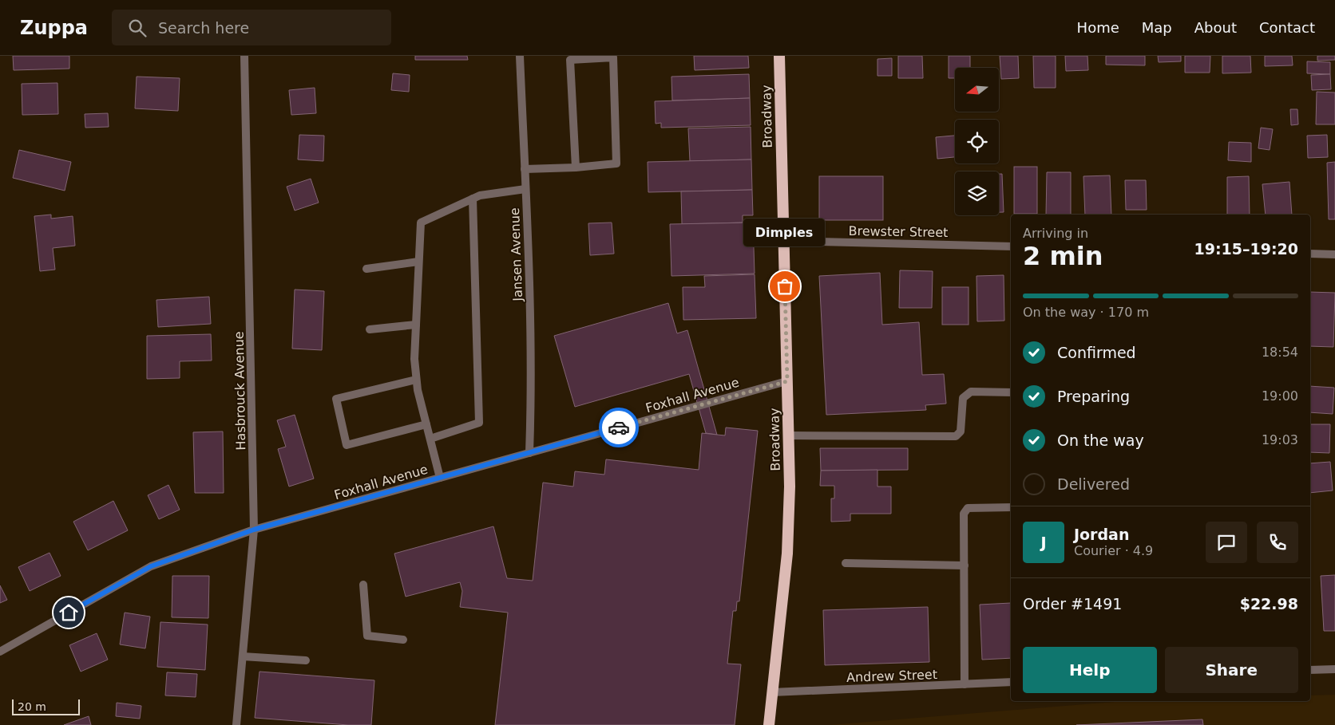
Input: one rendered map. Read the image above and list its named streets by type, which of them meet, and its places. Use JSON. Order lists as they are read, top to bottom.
{
  "streets": {
    "highway": ["Broadway"],
    "street": [
      "Brewster Street",
      "Jansen Avenue",
      "Hasbrouck Avenue",
      "Foxhall Avenue",
      "Andrew Street"
    ]
  },
  "crossings": [
    ["Broadway", "Brewster Street"],
    ["Broadway", "Foxhall Avenue"],
    ["Broadway", "Andrew Street"],
    ["Jansen Avenue", "Foxhall Avenue"],
    ["Hasbrouck Avenue", "Foxhall Avenue"]
  ],
  "places": ["Dimples"],
  "scale_bar": "20 m",
  "north": "left",
  "page": {
    "header": "Zuppa",
    "search": "Search here",
    "nav": [
      "Home",
      "Map",
      "About",
      "Contact"
    ],
    "heading": ["2 min", "Arriving in", "19:15–19:20"],
    "panel": [
      "Jordan",
      "Courier · 4.9",
      "Order #1491",
      "$22.98"
    ],
    "bubble": "Dimples",
    "bar": "On the way · 170 m",
    "list": [
      ["Confirmed", "18:54"],
      ["Preparing", "19:00"],
      ["On the way", "19:03"],
      "Delivered"
    ],
    "round": "J",
    "buttons": ["Help", "Share"],
    "scale": "20 m"
  }
}
